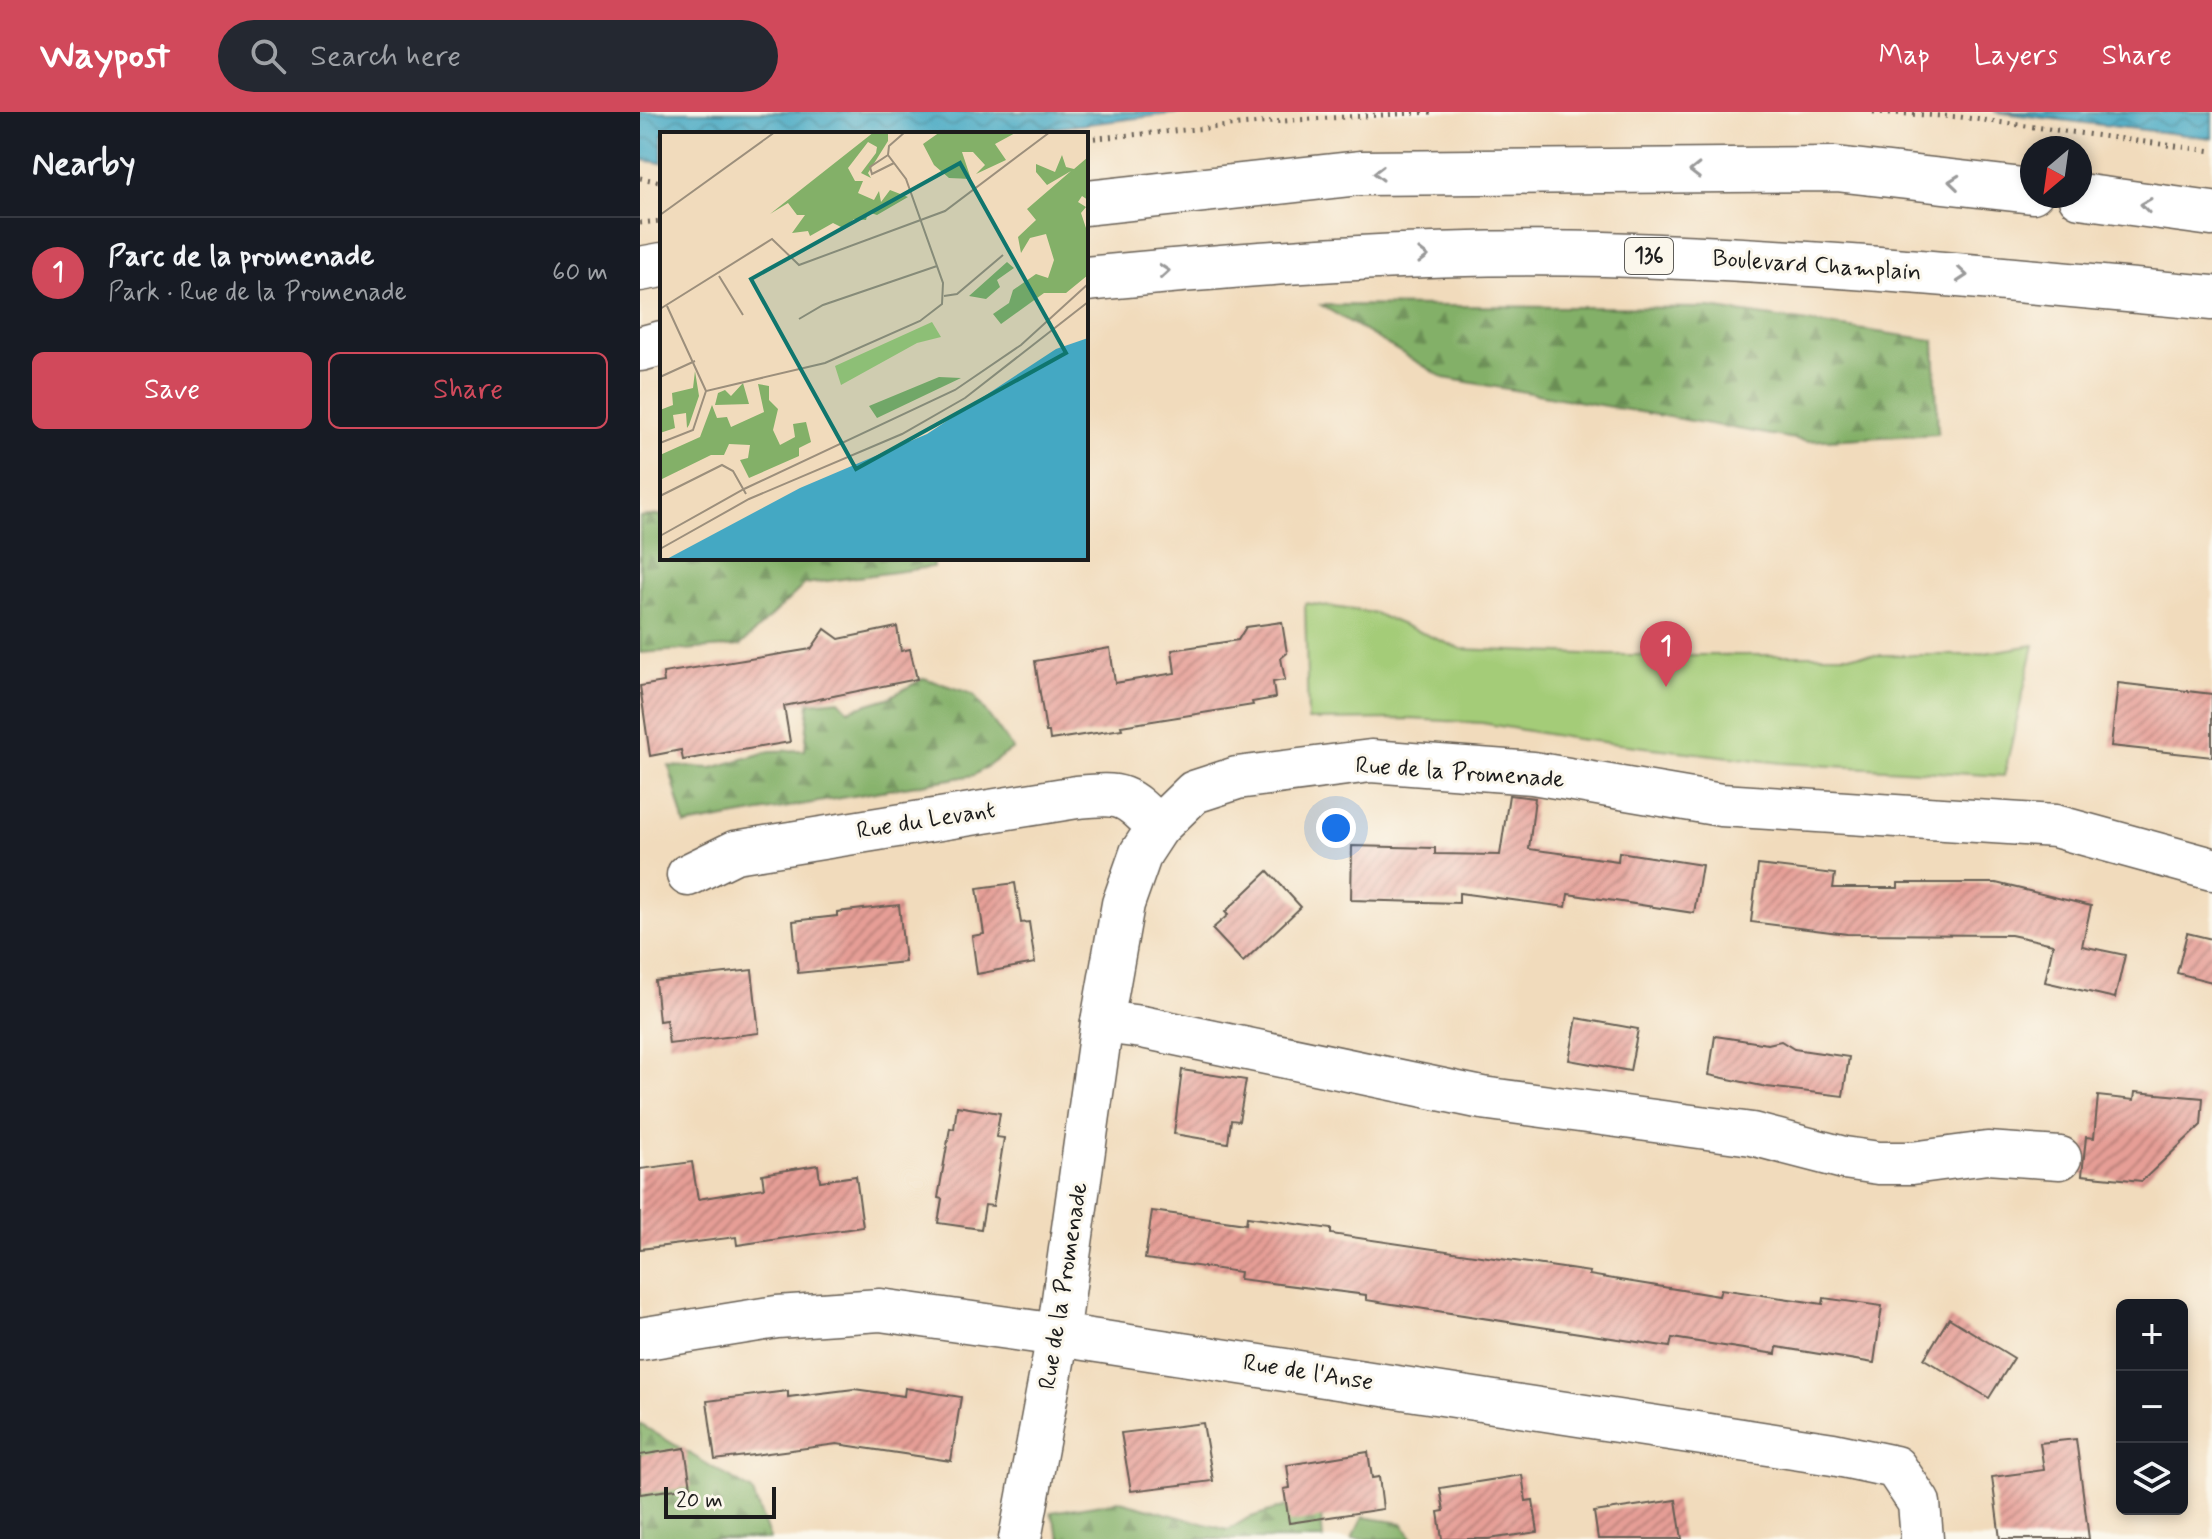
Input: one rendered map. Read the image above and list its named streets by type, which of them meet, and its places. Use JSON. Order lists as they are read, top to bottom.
{
  "streets": {
    "main road": ["136", "Boulevard Champlain"],
    "street": ["Rue de la Promenade", "Rue du Levant", "Rue de l'Anse"]
  },
  "crossings": [
    ["Rue de la Promenade", "Rue du Levant"],
    ["Rue de la Promenade", "Rue de l'Anse"]
  ],
  "scale_bar": "20 m",
  "north": "bottom left",
  "page": {
    "header": "Waypost",
    "search": "Search here",
    "nav": ["Map", "Layers", "Share"],
    "heading": "Nearby",
    "list": [
      {
        "mark": "1",
        "name": "Parc de la promenade",
        "note": "Park · Rue de la Promenade",
        "value": "60 m"
      }
    ],
    "buttons": ["Save", "Share"],
    "pins": "1",
    "map_buttons": ["+", "−"],
    "scale": "20 m"
  }
}
